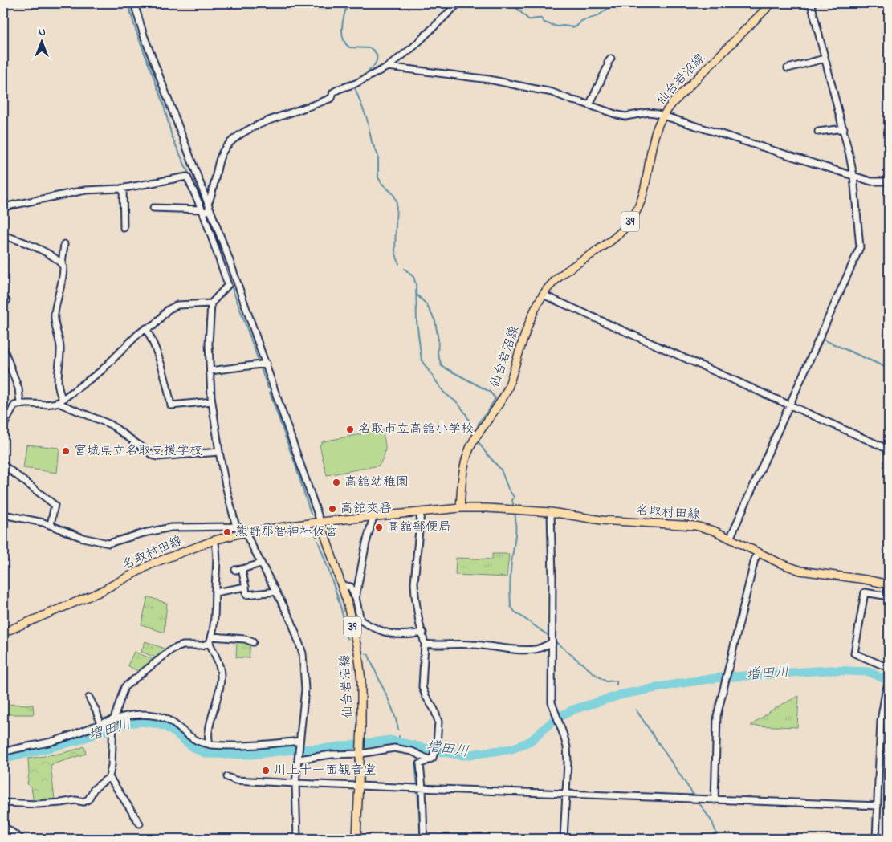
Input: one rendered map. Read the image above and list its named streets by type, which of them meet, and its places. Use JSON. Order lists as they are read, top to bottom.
{
  "streets": {
    "main road": ["仙台岩沼線", "39", "名取村田線"]
  },
  "crossings": [
    ["仙台岩沼線", "名取村田線"]
  ],
  "water": ["増田川"],
  "places": [
    "名取市立高舘小学校",
    "宮城県立名取支援学校",
    "高舘幼稚園",
    "高舘交番",
    "高舘郵便局",
    "熊野那智神社仮宮",
    "川上十一面観音堂"
  ],
  "north": "top"
}
